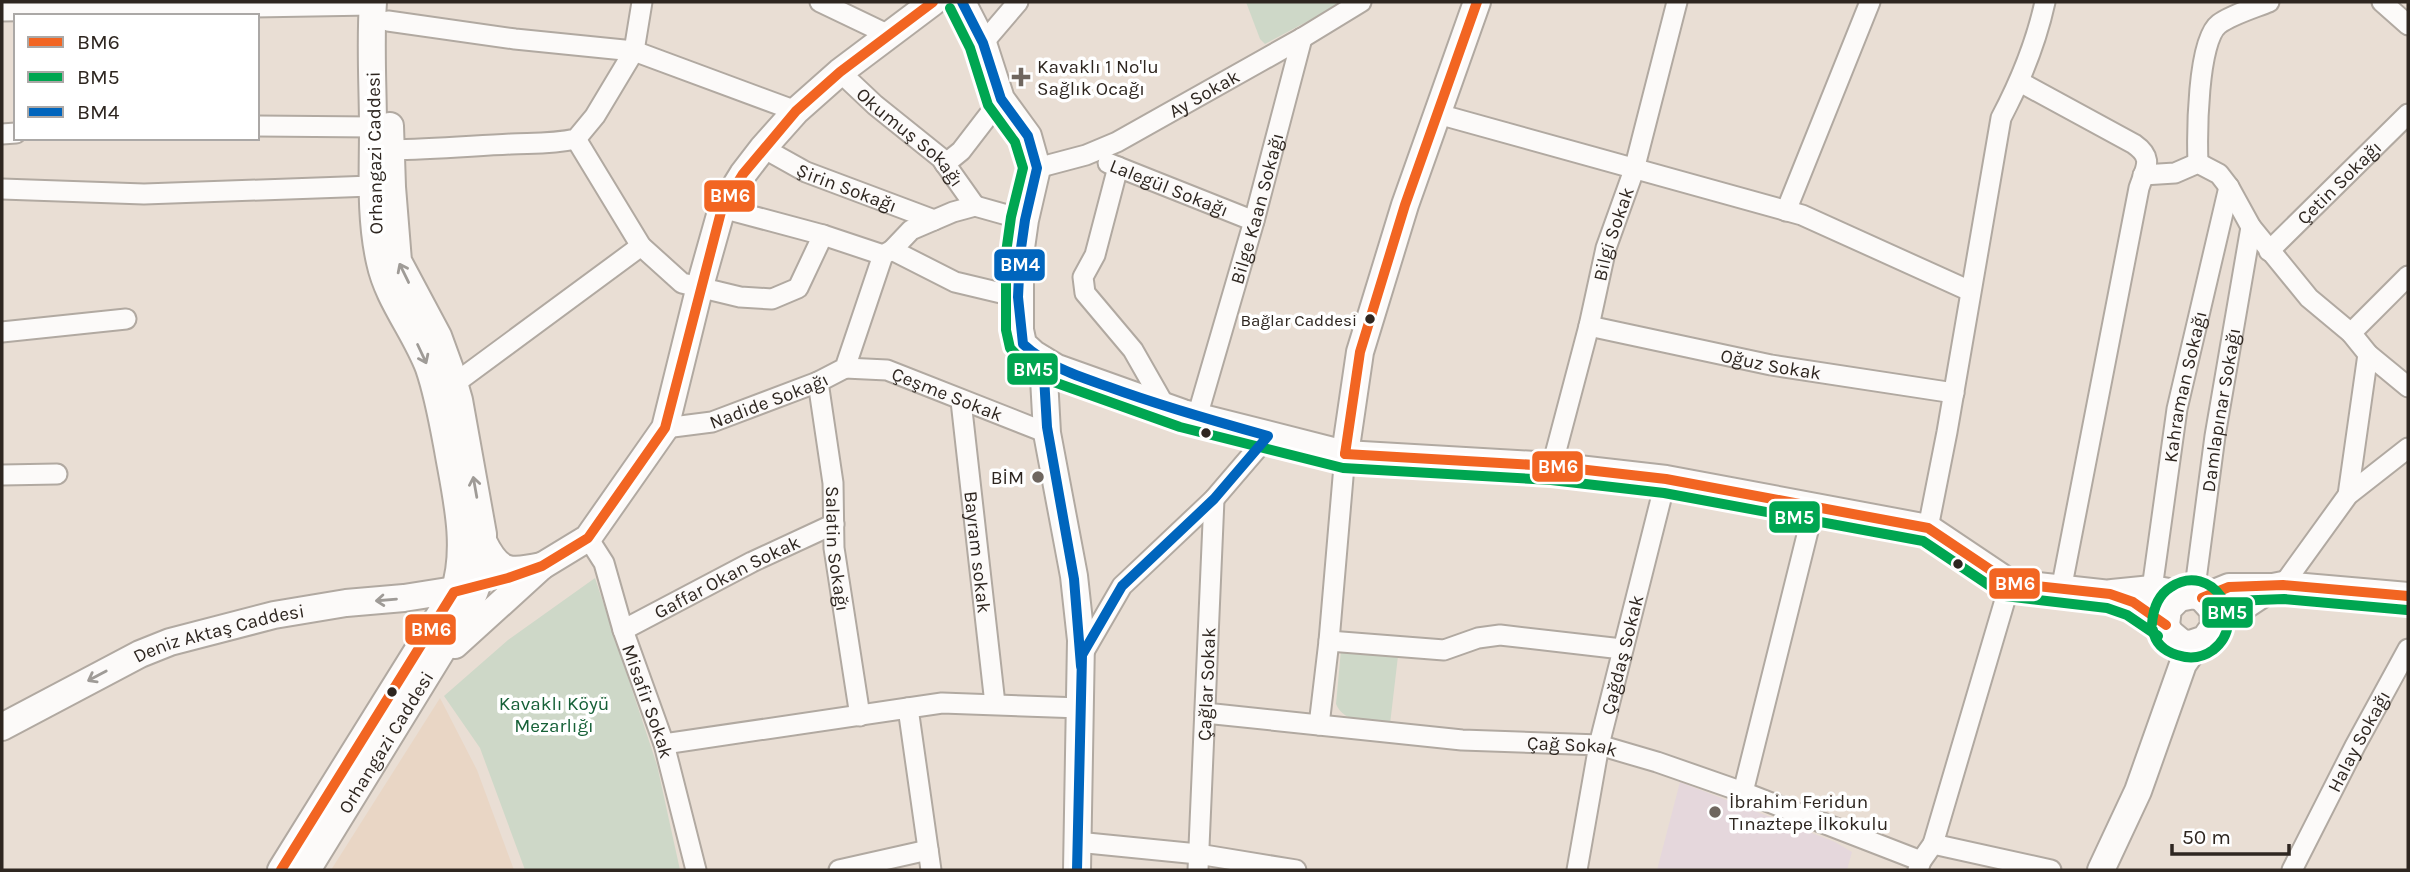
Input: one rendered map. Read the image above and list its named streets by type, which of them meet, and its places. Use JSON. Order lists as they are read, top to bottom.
{
  "streets": {
    "street": [
      "Ay Sokak",
      "Okumuş Sokağı",
      "Orhangazi Caddesi",
      "Çetin Sokağı",
      "Şirin Sokağı",
      "Lalegül Sokağı",
      "Bilge Kaan Sokağı",
      "Bilgi Sokak",
      "Oğuz Sokak",
      "Kahraman Sokağı",
      "Çeşme Sokak",
      "Nadide Sokağı",
      "Damlapınar Sokağı",
      "Salatin Sokağı",
      "Bayram sokak",
      "Gaffar Okan Sokak",
      "Deniz Aktaş Caddesi",
      "Çağdaş Sokak",
      "Çağlar Sokak",
      "Misafir Sokak",
      "Halay Sokağı",
      "Çağ Sokak"
    ]
  },
  "crossings": [
    ["Ay Sokak", "Lalegül Sokağı"],
    ["Ay Sokak", "Bilge Kaan Sokağı"],
    ["Okumuş Sokağı", "Nadide Sokağı"],
    ["Orhangazi Caddesi", "Deniz Aktaş Caddesi"],
    ["Şirin Sokağı", "Nadide Sokağı"],
    ["Lalegül Sokağı", "Bilge Kaan Sokağı"],
    ["Bilgi Sokak", "Oğuz Sokak"],
    ["Çeşme Sokak", "Nadide Sokağı"],
    ["Çeşme Sokak", "Bayram sokak"],
    ["Nadide Sokağı", "Salatin Sokağı"],
    ["Salatin Sokağı", "Gaffar Okan Sokak"],
    ["Gaffar Okan Sokak", "Misafir Sokak"],
    ["Çağdaş Sokak", "Çağ Sokak"],
    ["Çağlar Sokak", "Çağ Sokak"]
  ],
  "one_way": ["Deniz Aktaş Caddesi"],
  "parks": ["Kavaklı Köyü Mezarlığı"],
  "places": {
    "health": ["Kavaklı 1 No'lu Sağlık Ocağı"],
    "other": ["Bağlar Caddesi", "BİM", "İbrahim Feridun Tınaztepe İlkokulu"]
  },
  "lines": ["transit line BM6", "transit line BM4", "transit line BM5"],
  "legend": ["BM6", "BM5", "BM4"],
  "scale_bar": "50 m"
}
